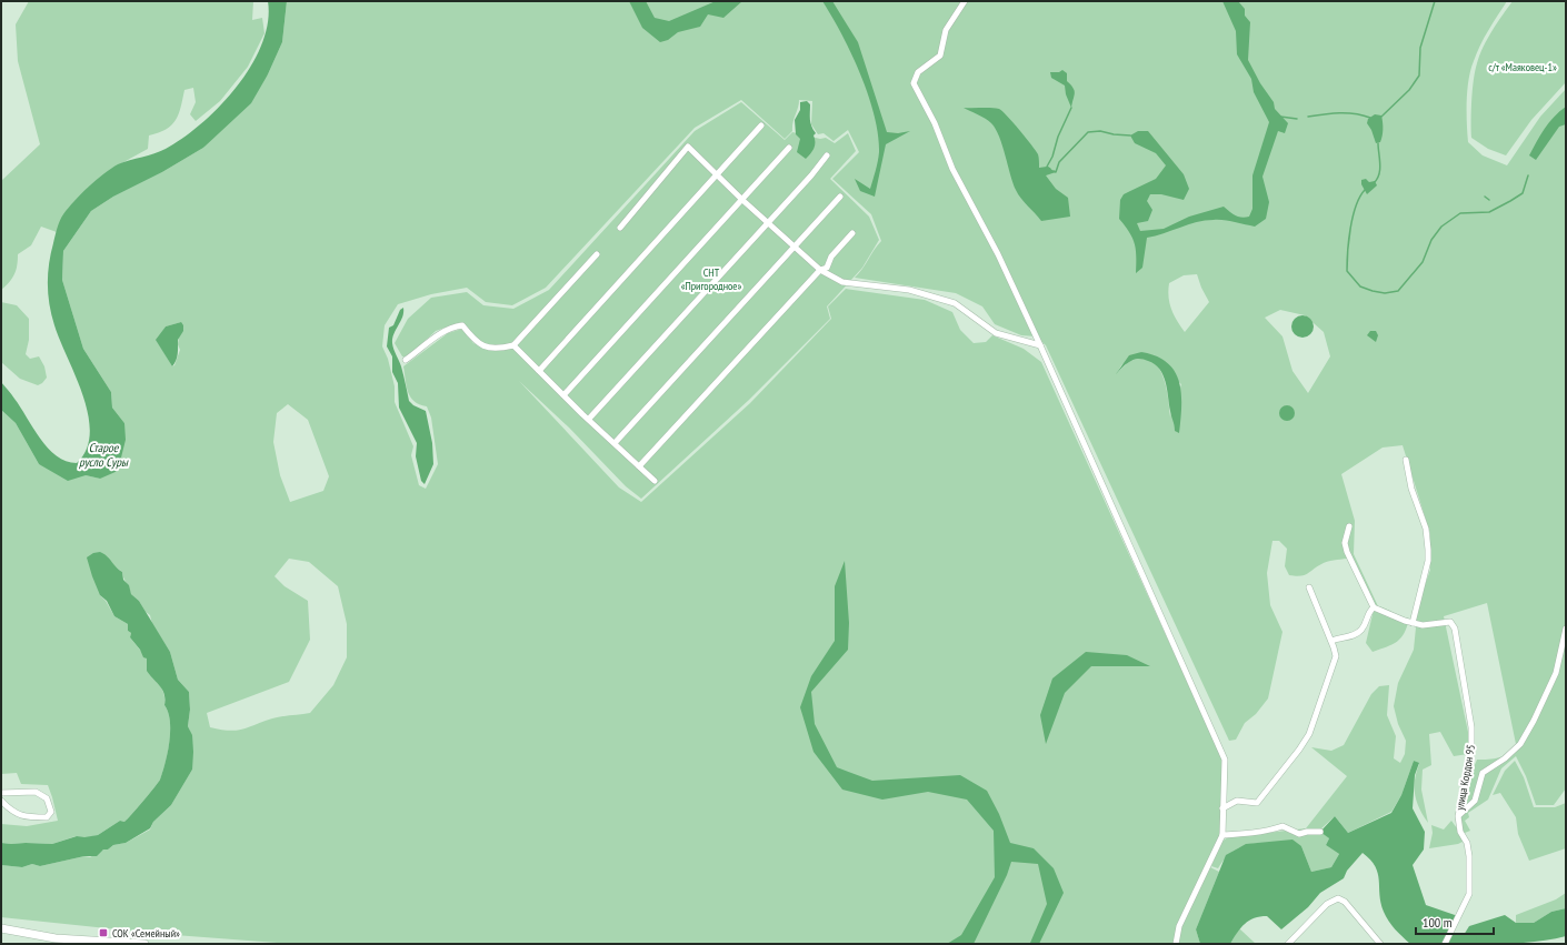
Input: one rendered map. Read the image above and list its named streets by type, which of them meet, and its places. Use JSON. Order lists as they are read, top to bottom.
{
  "streets": {
    "street": ["улица Кордон 95"]
  },
  "water": ["Старое русло Суры"],
  "parks": ["с/т «Маяковец-1»", "СНТ «Пригородное»"],
  "places": {
    "transit": ["СОК «Семейный»"]
  },
  "scale_bar": "100 m"
}
